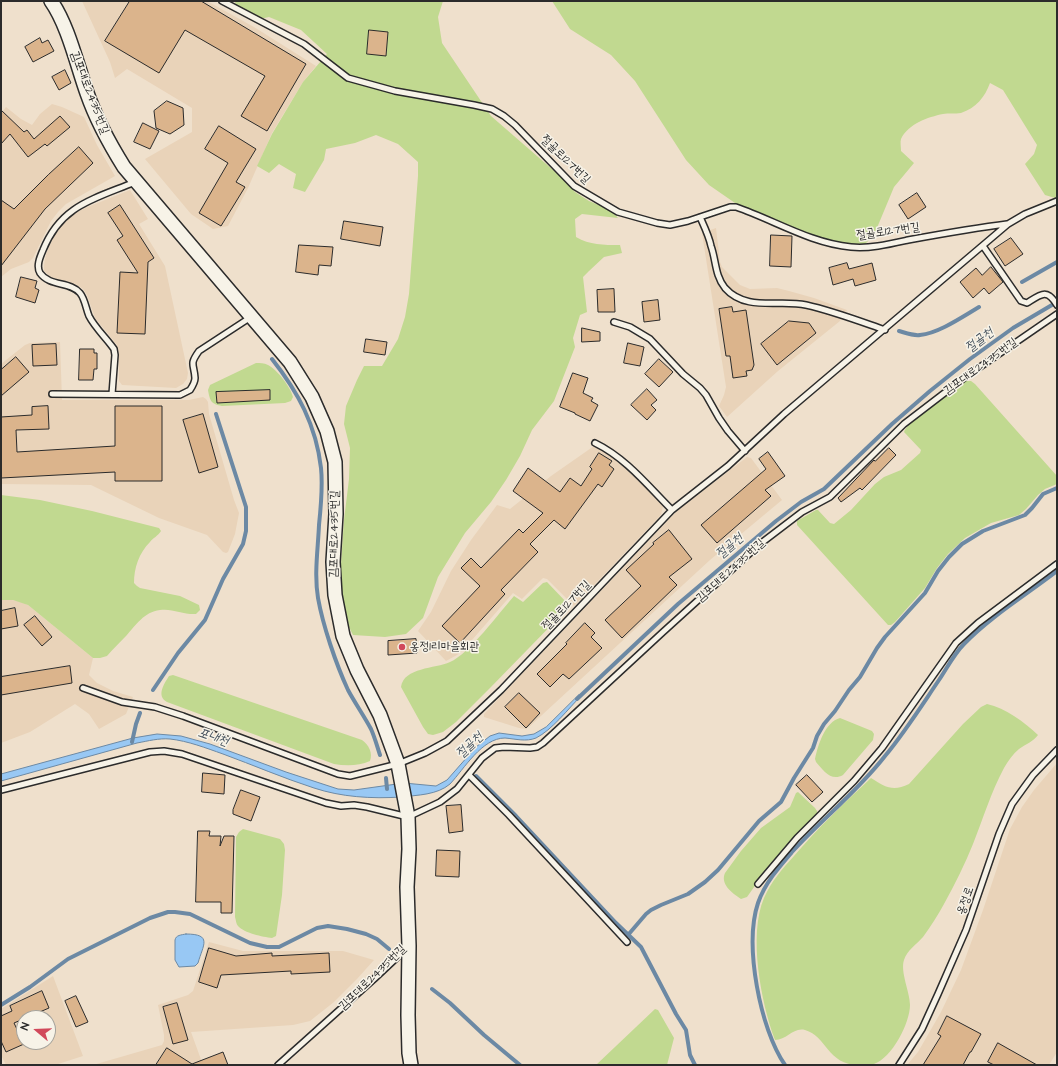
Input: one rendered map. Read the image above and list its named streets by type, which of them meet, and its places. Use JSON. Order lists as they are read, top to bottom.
{
  "streets": {
    "street": ["김포대로2435번길"],
    "lane": ["절골로127번길", "옹정로"]
  },
  "crossings": [
    ["김포대로2435번길", "절골로127번길"]
  ],
  "water": ["절골천", "포내천"],
  "places": ["옹정1리마을회관"],
  "north": "left"
}
